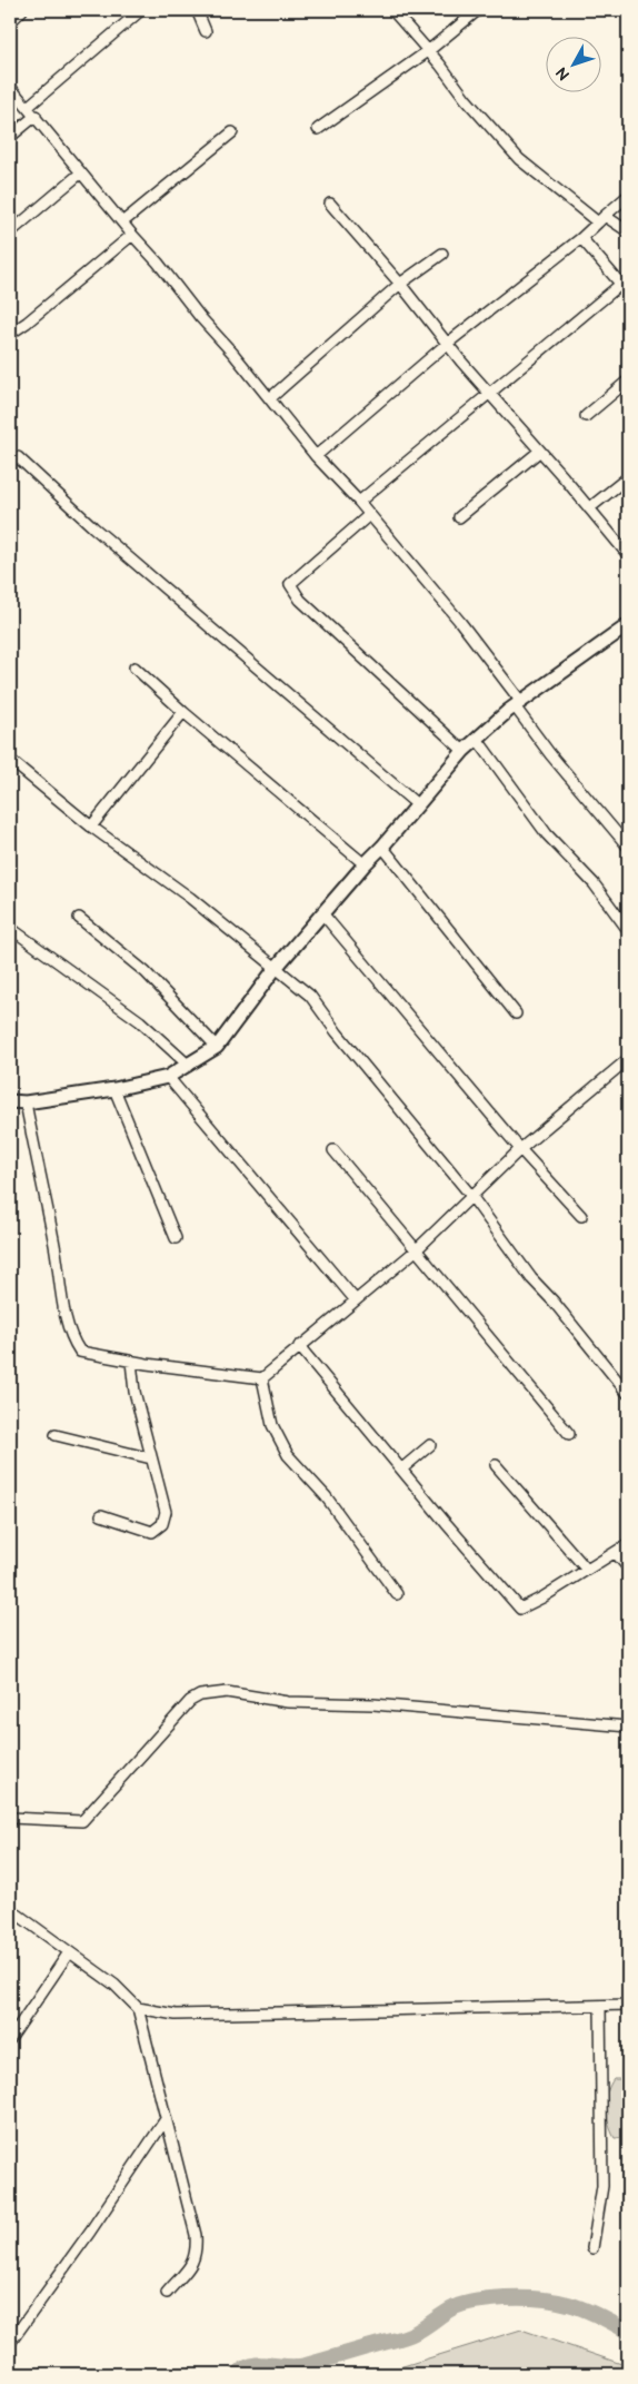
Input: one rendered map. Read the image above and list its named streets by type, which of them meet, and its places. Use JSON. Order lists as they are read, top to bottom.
{
  "north": "bottom left"
}
